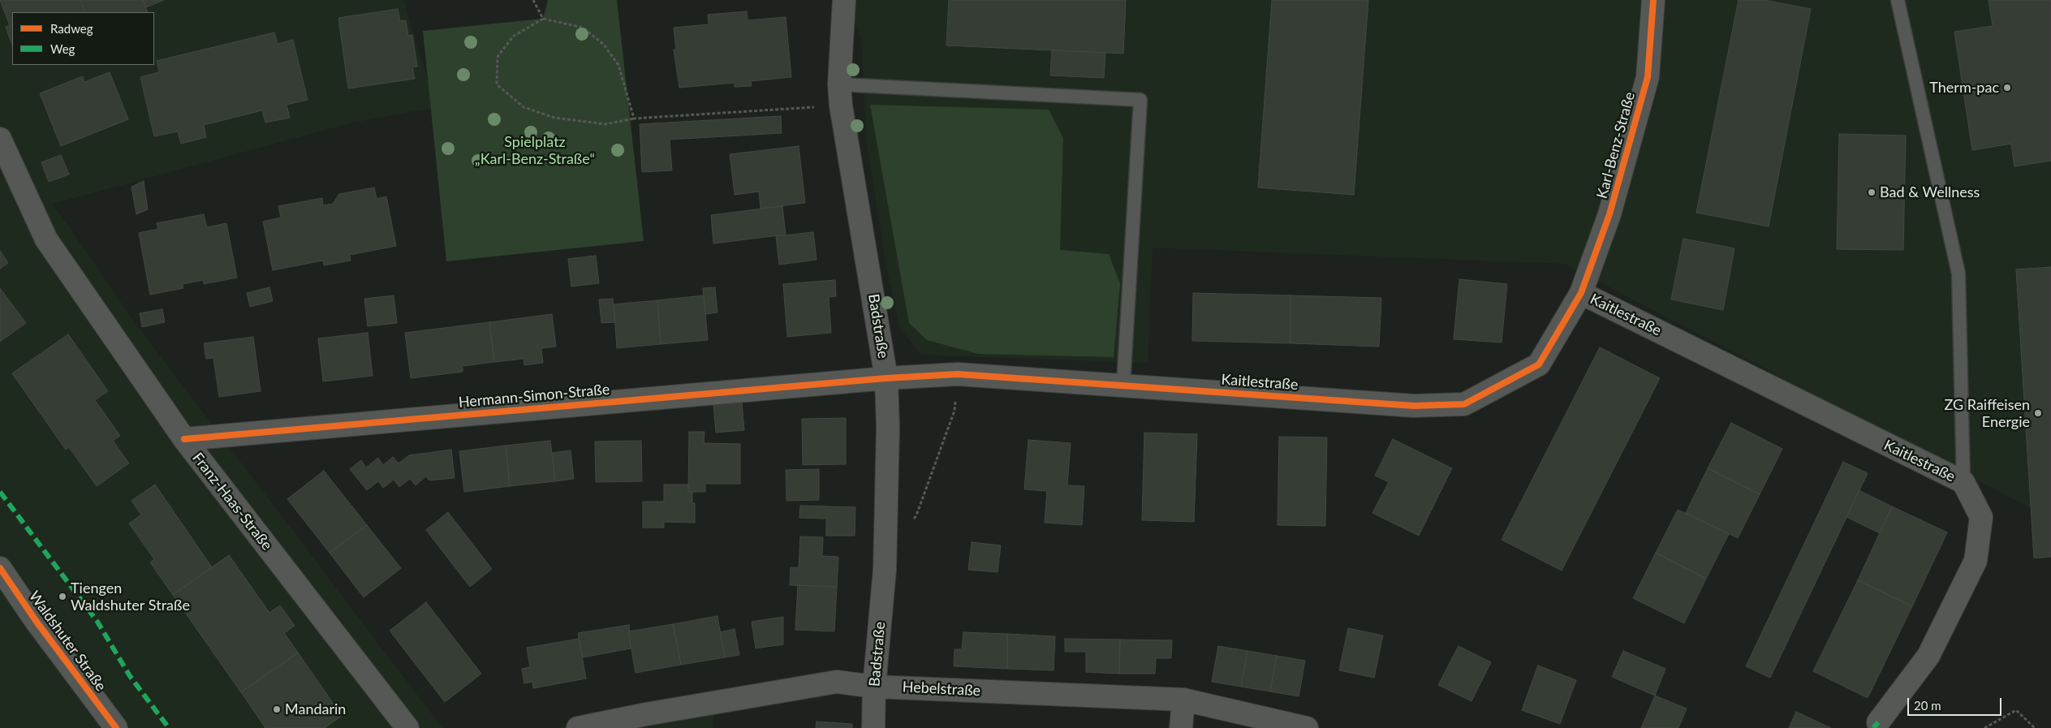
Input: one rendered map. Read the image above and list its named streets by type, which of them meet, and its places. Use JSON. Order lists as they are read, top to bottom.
{
  "streets": {
    "street": [
      "Karl-Benz-Straße",
      "Kaitlestraße",
      "Badstraße",
      "Hermann-Simon-Straße",
      "Franz-Haas-Straße",
      "Waldshuter Straße",
      "Hebelstraße"
    ]
  },
  "crossings": [
    ["Karl-Benz-Straße", "Kaitlestraße"],
    ["Kaitlestraße", "Badstraße"],
    ["Kaitlestraße", "Hermann-Simon-Straße"],
    ["Badstraße", "Hermann-Simon-Straße"],
    ["Badstraße", "Hebelstraße"],
    ["Hermann-Simon-Straße", "Franz-Haas-Straße"]
  ],
  "parks": ["Spielplatz „Karl-Benz-Straße“"],
  "places": [
    "Therm-pac",
    "Bad & Wellness",
    "ZG Raiffeisen Energie",
    "Tiengen Waldshuter Straße",
    "Mandarin"
  ],
  "legend": ["Radweg", "Weg"],
  "scale_bar": "20 m"
}
